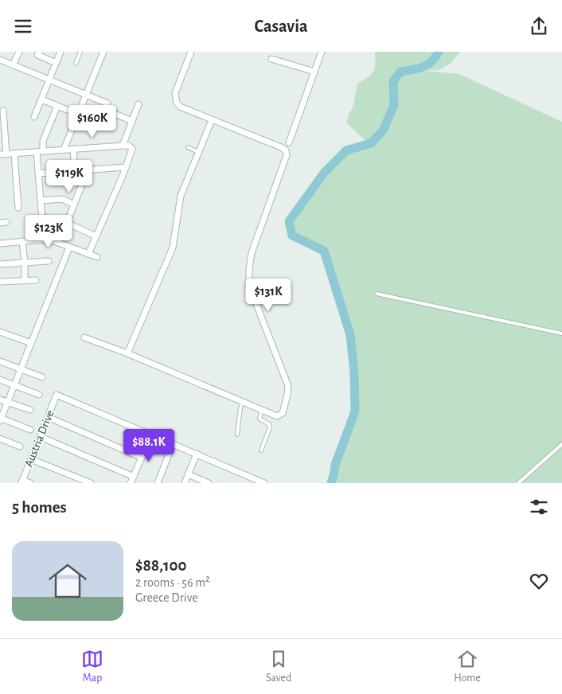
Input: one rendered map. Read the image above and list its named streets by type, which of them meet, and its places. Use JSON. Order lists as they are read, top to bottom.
{
  "streets": {
    "street": ["Austria Drive"]
  },
  "page": {
    "header": "Casavia",
    "price": [
      "$160K",
      "$119K",
      "$123K",
      "$131K",
      "$88.1K"
    ],
    "heading": "5 homes",
    "list": [
      {
        "name": "$88,100",
        "note": "2 rooms · 56 m² · Greece Drive"
      }
    ],
    "tabs": ["Map", "Saved", "Home"]
  }
}
